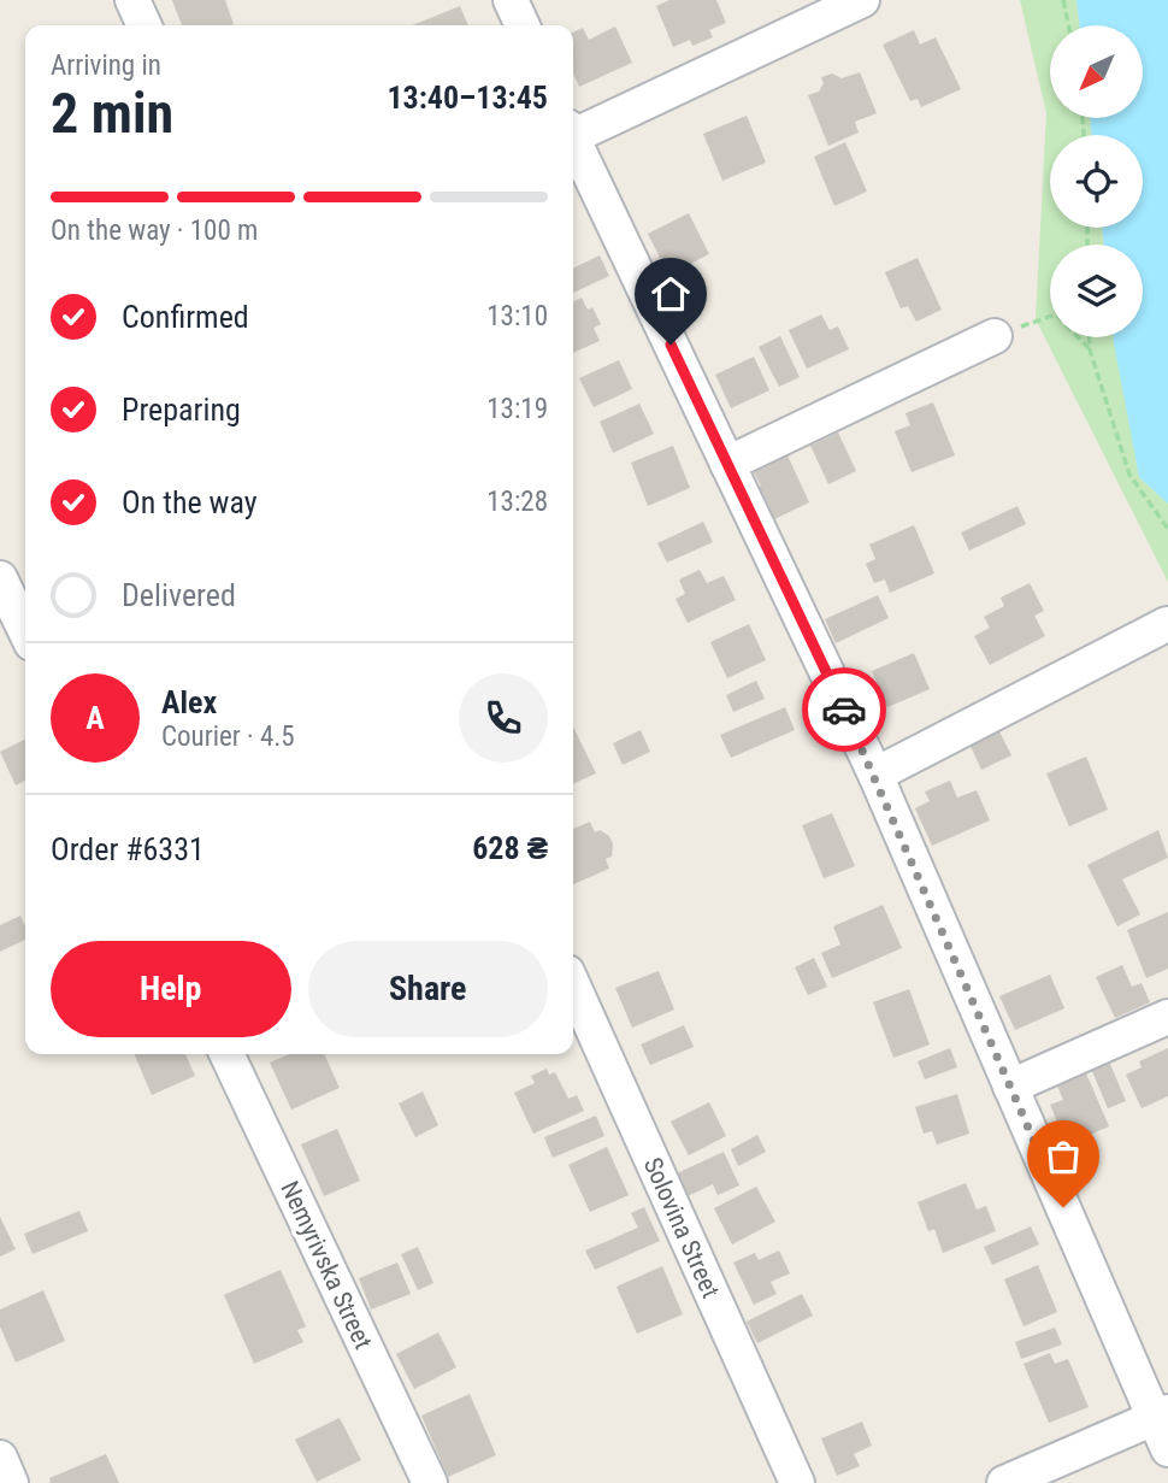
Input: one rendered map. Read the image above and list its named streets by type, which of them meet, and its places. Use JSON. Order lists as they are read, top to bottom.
{
  "streets": {
    "street": ["Solovina Street", "Nemyrivska Street"]
  },
  "north": "bottom left",
  "page": {
    "heading": ["2 min", "Arriving in", "13:40–13:45"],
    "panel": [
      "Alex",
      "Courier · 4.5",
      "Order #6331",
      "628 ₴"
    ],
    "bar": "On the way · 100 m",
    "list": [
      ["Confirmed", "13:10"],
      ["Preparing", "13:19"],
      ["On the way", "13:28"],
      "Delivered"
    ],
    "round": "A",
    "buttons": ["Help", "Share"]
  }
}
